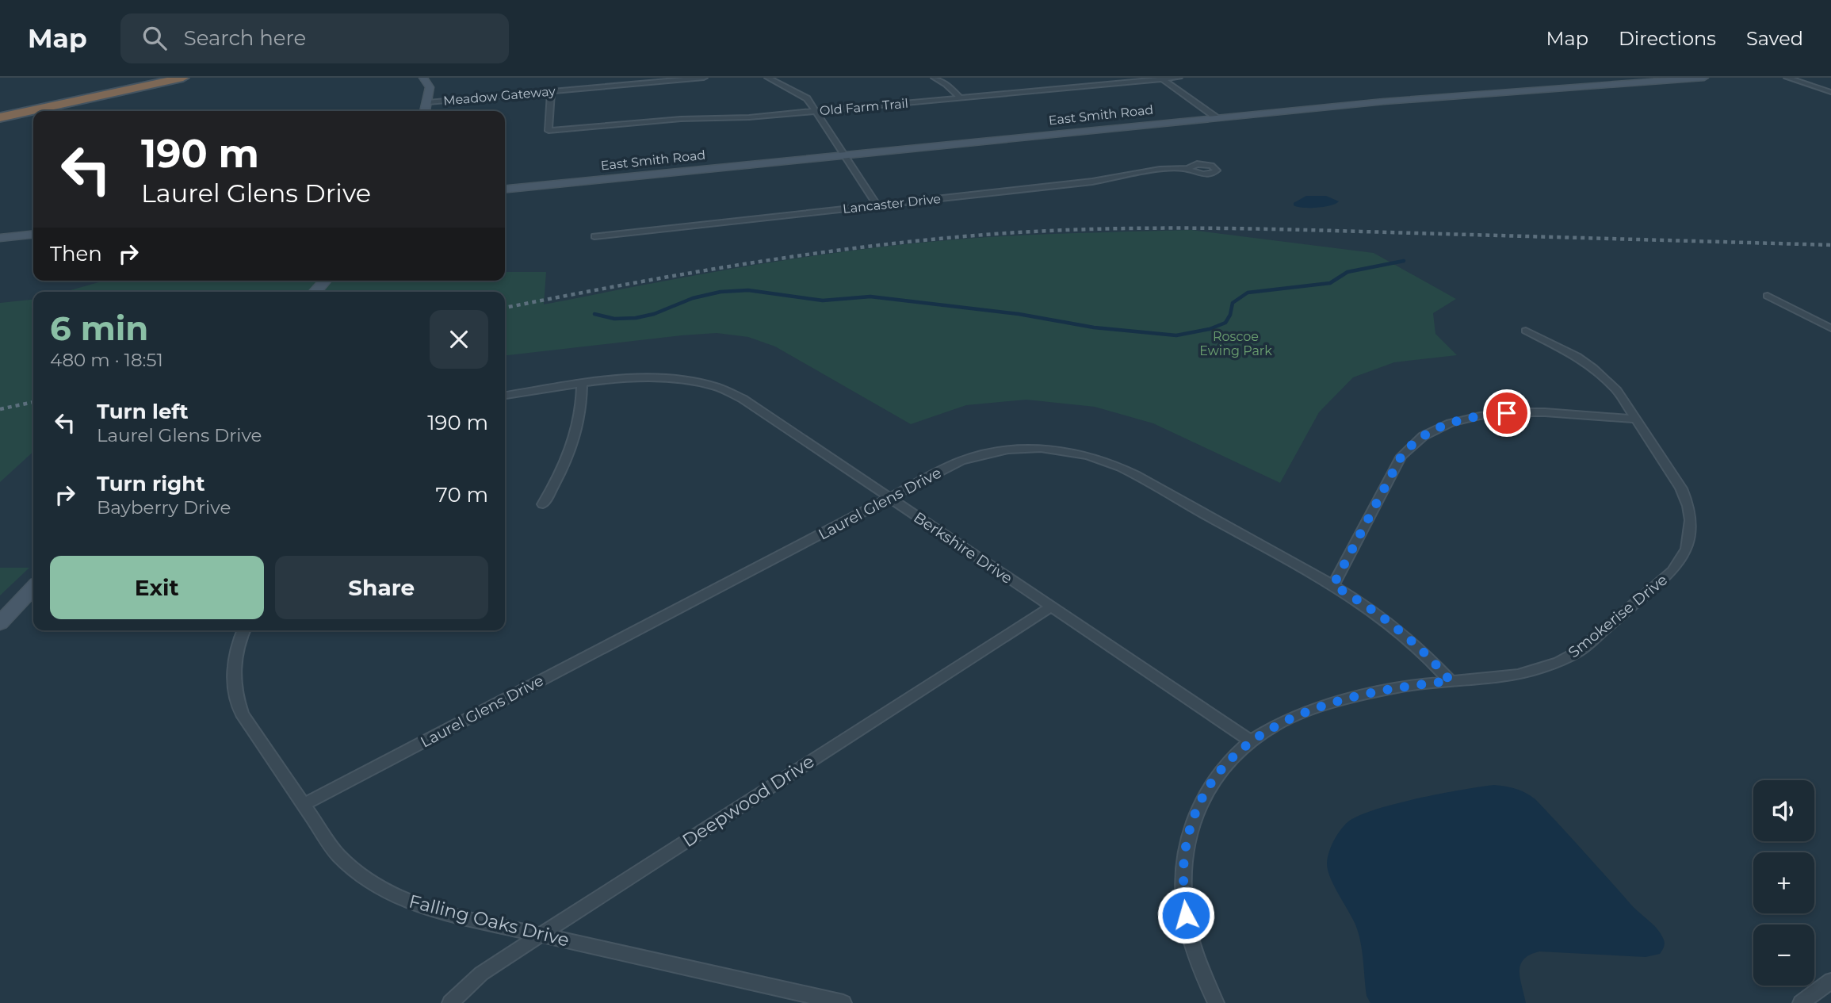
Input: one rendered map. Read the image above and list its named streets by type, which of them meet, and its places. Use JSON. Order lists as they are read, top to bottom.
{
  "streets": {
    "street": [
      "Meadow Gateway",
      "Old Farm Trail",
      "East Smith Road",
      "Lancaster Drive",
      "Laurel Glens Drive",
      "Berkshire Drive",
      "Smokerise Drive",
      "Deepwood Drive",
      "Falling Oaks Drive"
    ]
  },
  "crossings": [
    ["Meadow Gateway", "Old Farm Trail"],
    ["Laurel Glens Drive", "Berkshire Drive"],
    ["Laurel Glens Drive", "Smokerise Drive"],
    ["Laurel Glens Drive", "Falling Oaks Drive"],
    ["Berkshire Drive", "Smokerise Drive"],
    ["Berkshire Drive", "Deepwood Drive"],
    ["Deepwood Drive", "Falling Oaks Drive"]
  ],
  "parks": ["Roscoe Ewing Park"],
  "page": {
    "header": "Map",
    "search": "Search here",
    "nav": ["Map", "Directions", "Saved"],
    "turn": ["190 m", "Laurel Glens Drive"],
    "then": "Then",
    "heading": ["6 min", "480 m · 18:51"],
    "list": [
      {
        "name": "Turn left",
        "note": "Laurel Glens Drive",
        "value": "190 m"
      },
      {
        "name": "Turn right",
        "note": "Bayberry Drive",
        "value": "70 m"
      }
    ],
    "buttons": ["Exit", "Share"],
    "map_buttons": ["+", "−"]
  }
}
